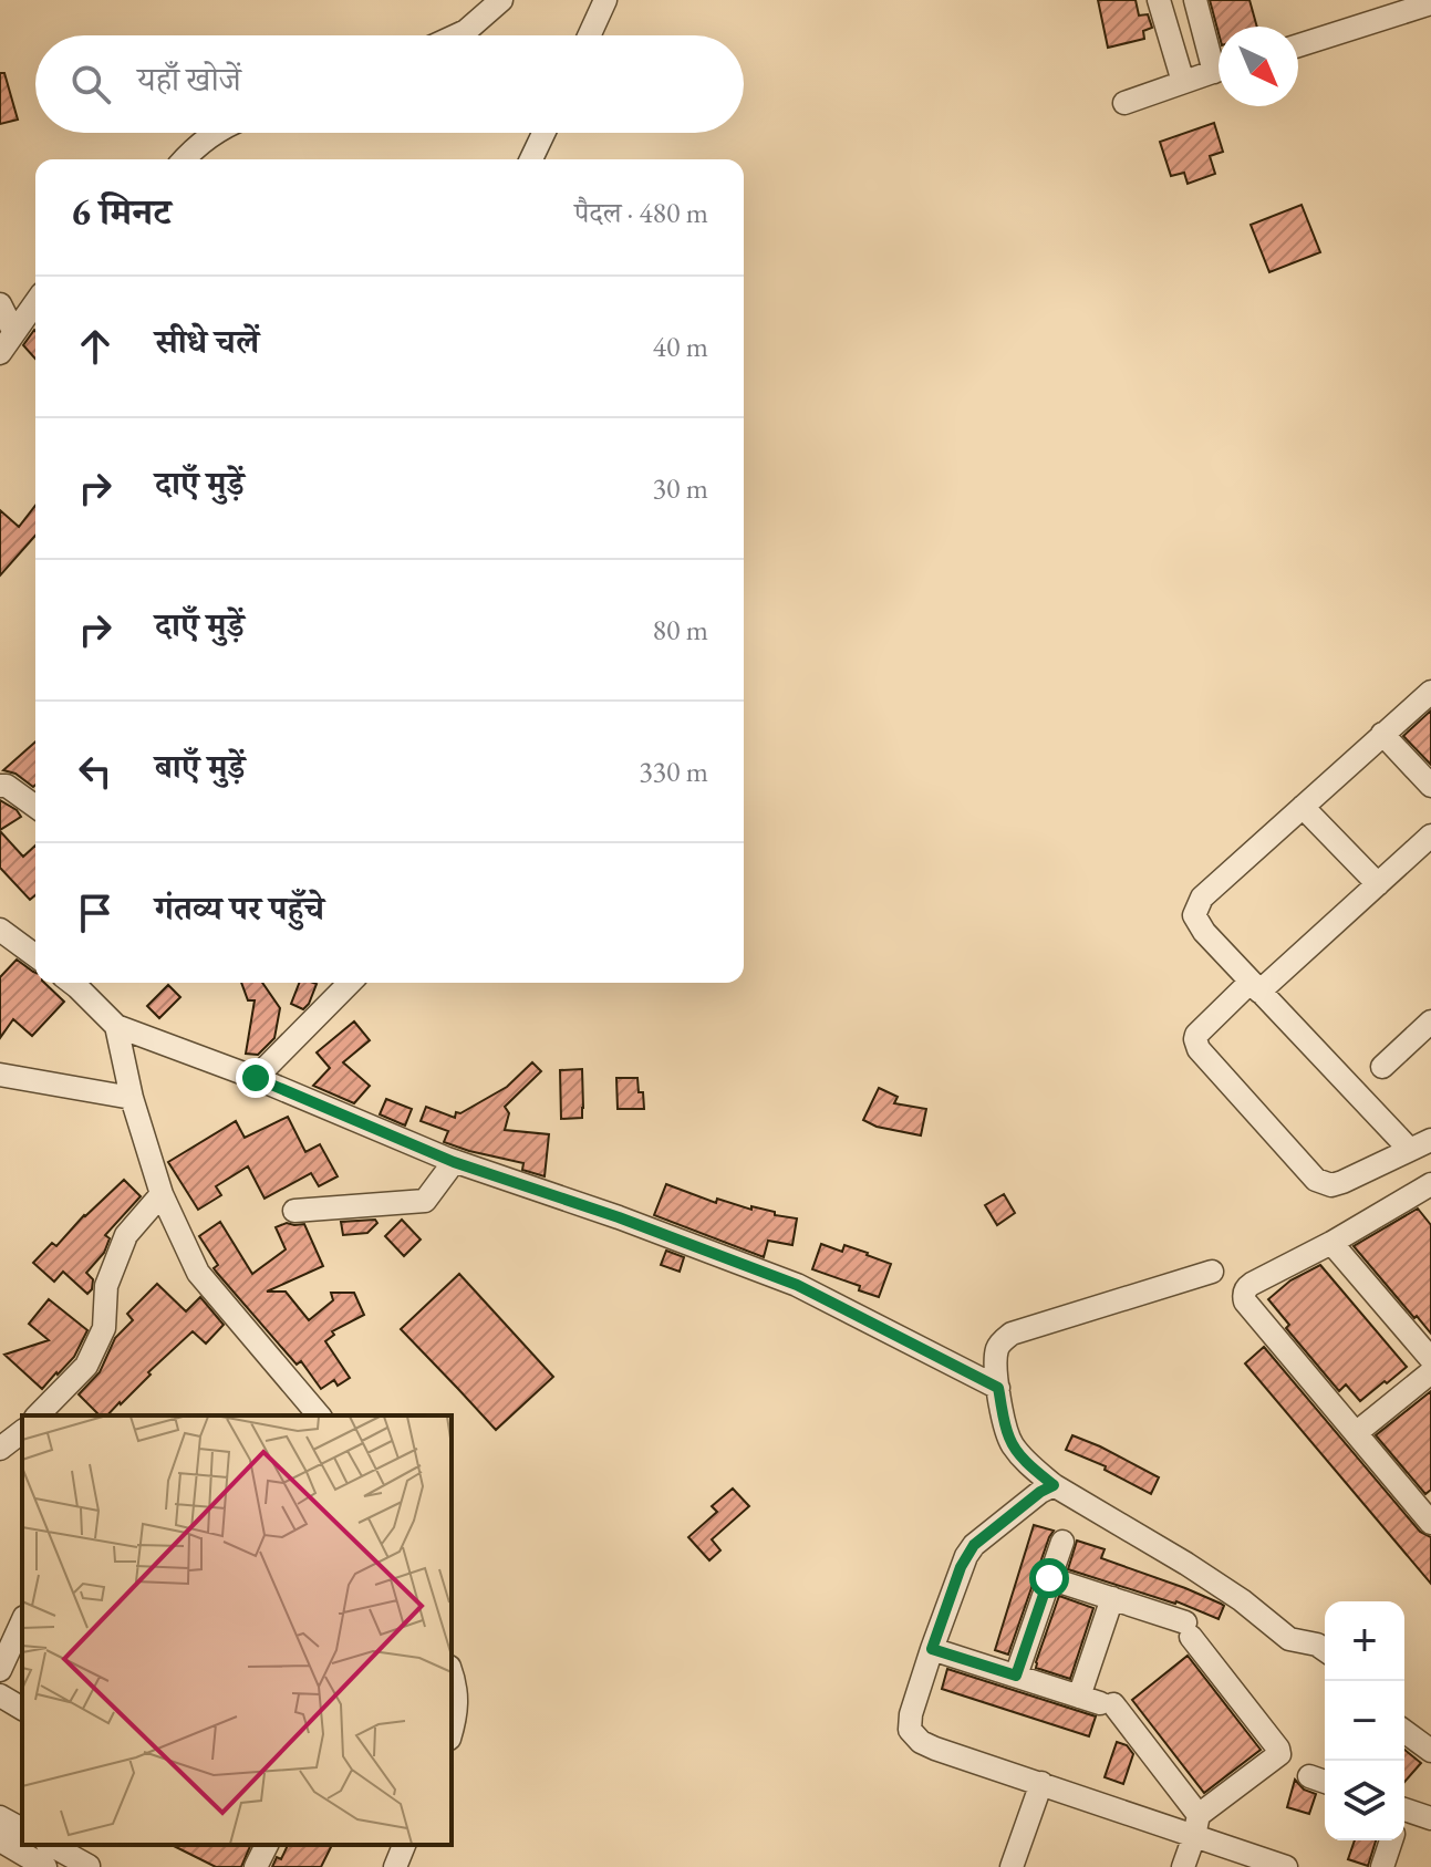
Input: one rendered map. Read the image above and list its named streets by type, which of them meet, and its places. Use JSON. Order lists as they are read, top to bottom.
{
  "north": "bottom right",
  "page": {
    "search": "यहाँ खोजें",
    "heading": ["6 मिनट", "पैदल · 480 m"],
    "list": [
      ["सीधे चलें", "40 m"],
      ["दाएँ मुड़ें", "30 m"],
      ["दाएँ मुड़ें", "80 m"],
      ["बाएँ मुड़ें", "330 m"],
      "गंतव्य पर पहुँचे"
    ],
    "map_buttons": ["+", "−"]
  }
}
